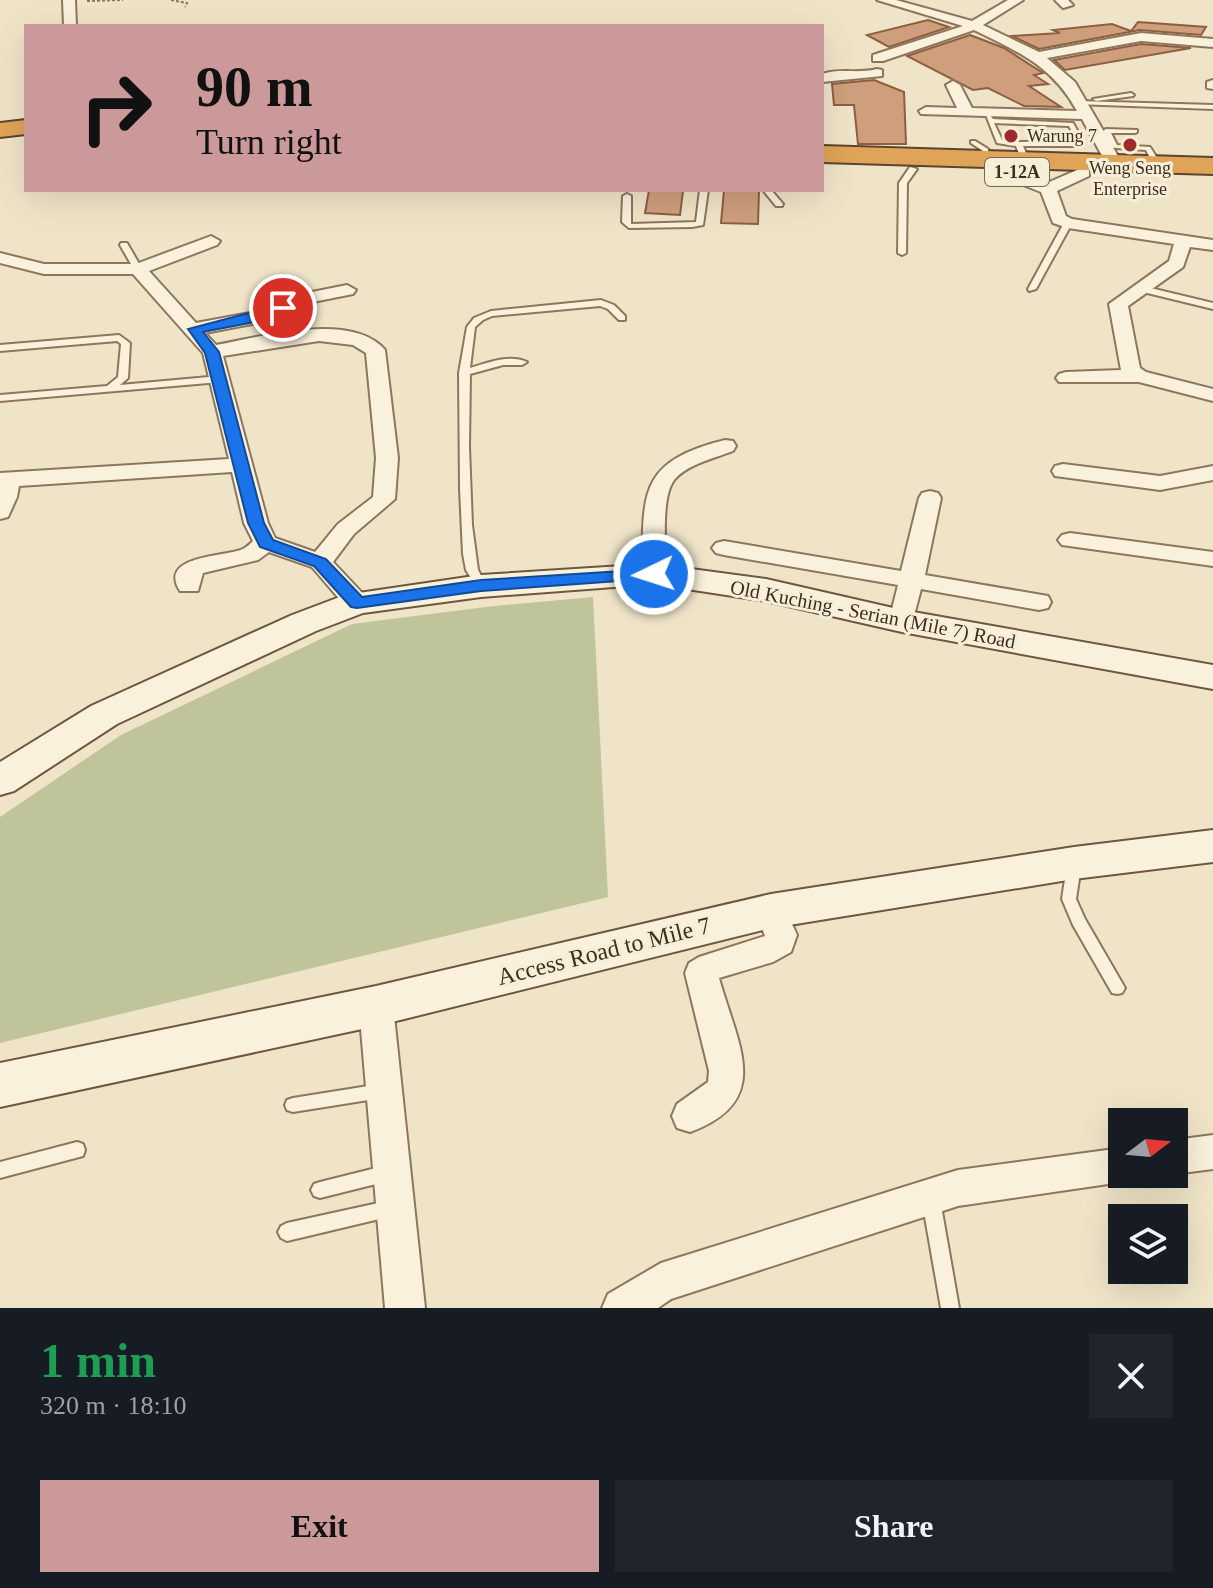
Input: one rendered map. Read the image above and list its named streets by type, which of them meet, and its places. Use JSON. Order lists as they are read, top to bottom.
{
  "streets": {
    "highway": ["1-12A"],
    "street": ["Old Kuching - Serian (Mile 7) Road", "Access Road to Mile 7"]
  },
  "places": ["Warung 7", "Weng Seng Enterprise"],
  "north": "right",
  "page": {
    "turn": ["90 m", "Turn right"],
    "heading": ["1 min", "320 m · 18:10"],
    "buttons": ["Exit", "Share"]
  }
}
